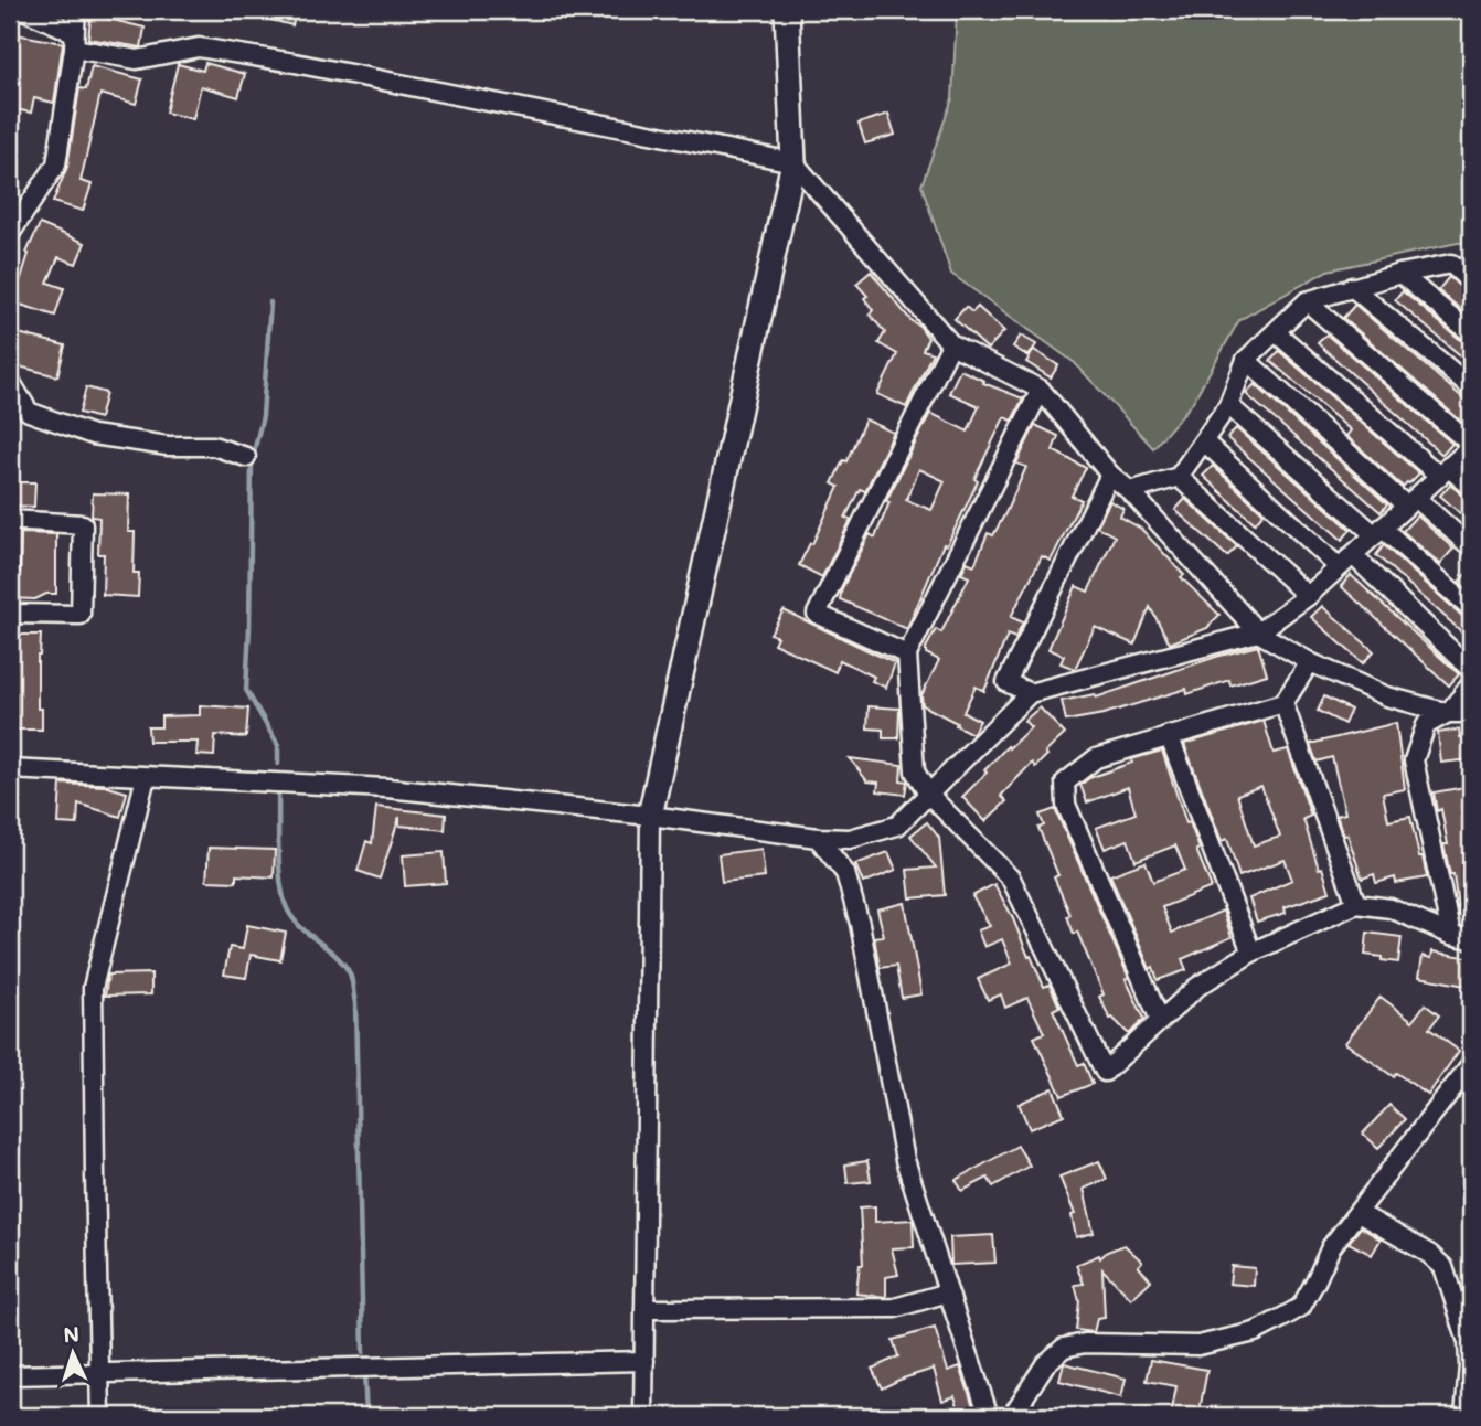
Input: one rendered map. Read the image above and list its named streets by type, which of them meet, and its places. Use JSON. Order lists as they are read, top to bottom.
{
  "north": "top"
}
